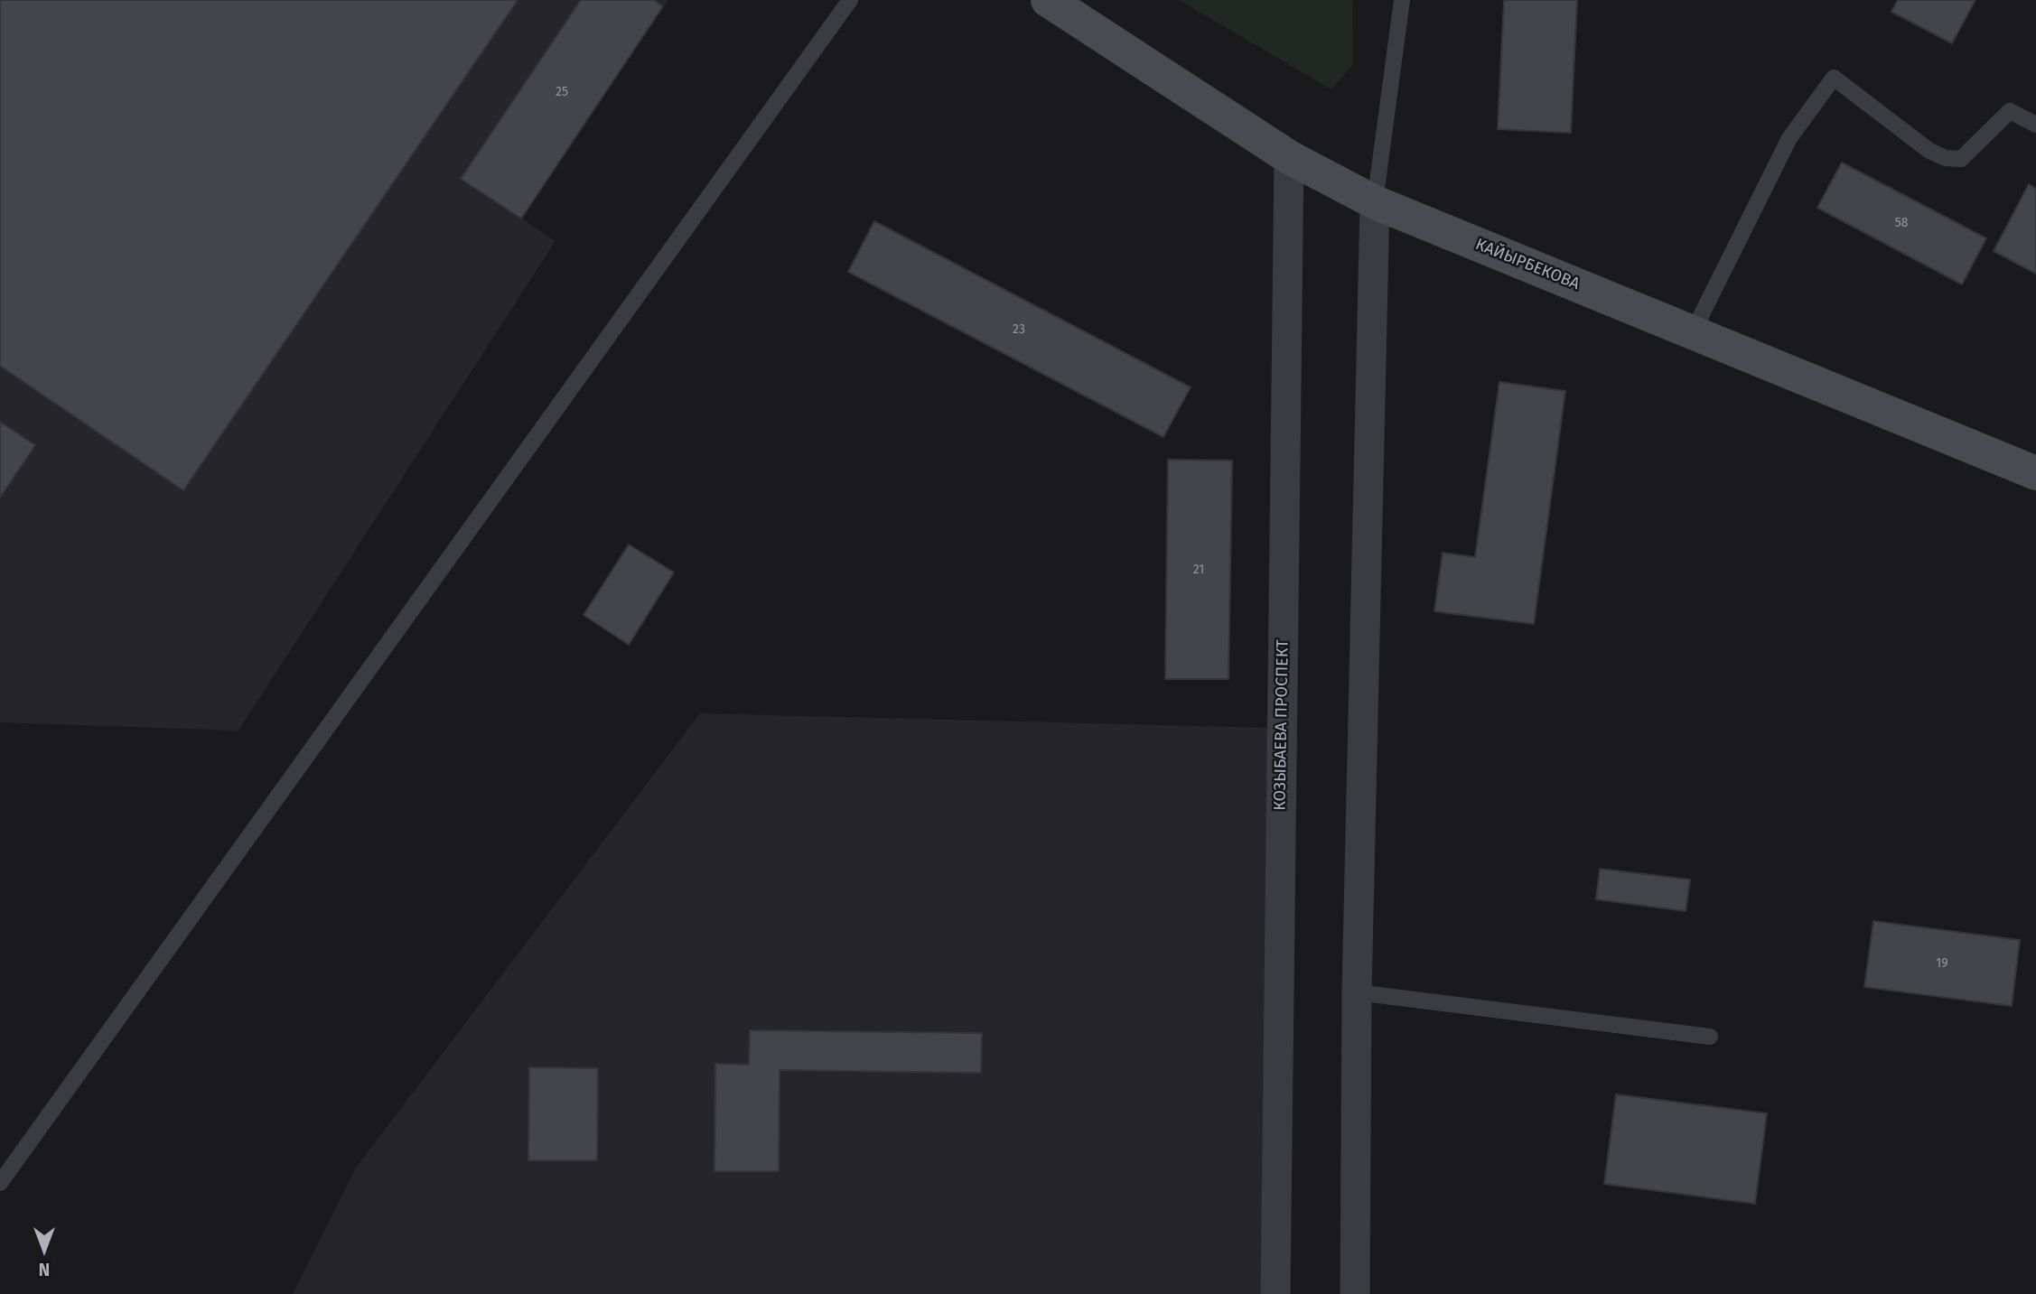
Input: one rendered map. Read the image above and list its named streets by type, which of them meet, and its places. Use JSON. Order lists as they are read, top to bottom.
{
  "streets": {
    "main road": ["КАЙЫРБЕКОВА"],
    "street": ["КОЗЫБАЕВА ПРОСПЕКТ"]
  },
  "crossings": [
    ["КАЙЫРБЕКОВА", "КОЗЫБАЕВА ПРОСПЕКТ"]
  ],
  "house_numbers": [
    "25",
    "58",
    "23",
    "21",
    "19"
  ],
  "north": "bottom"
}
